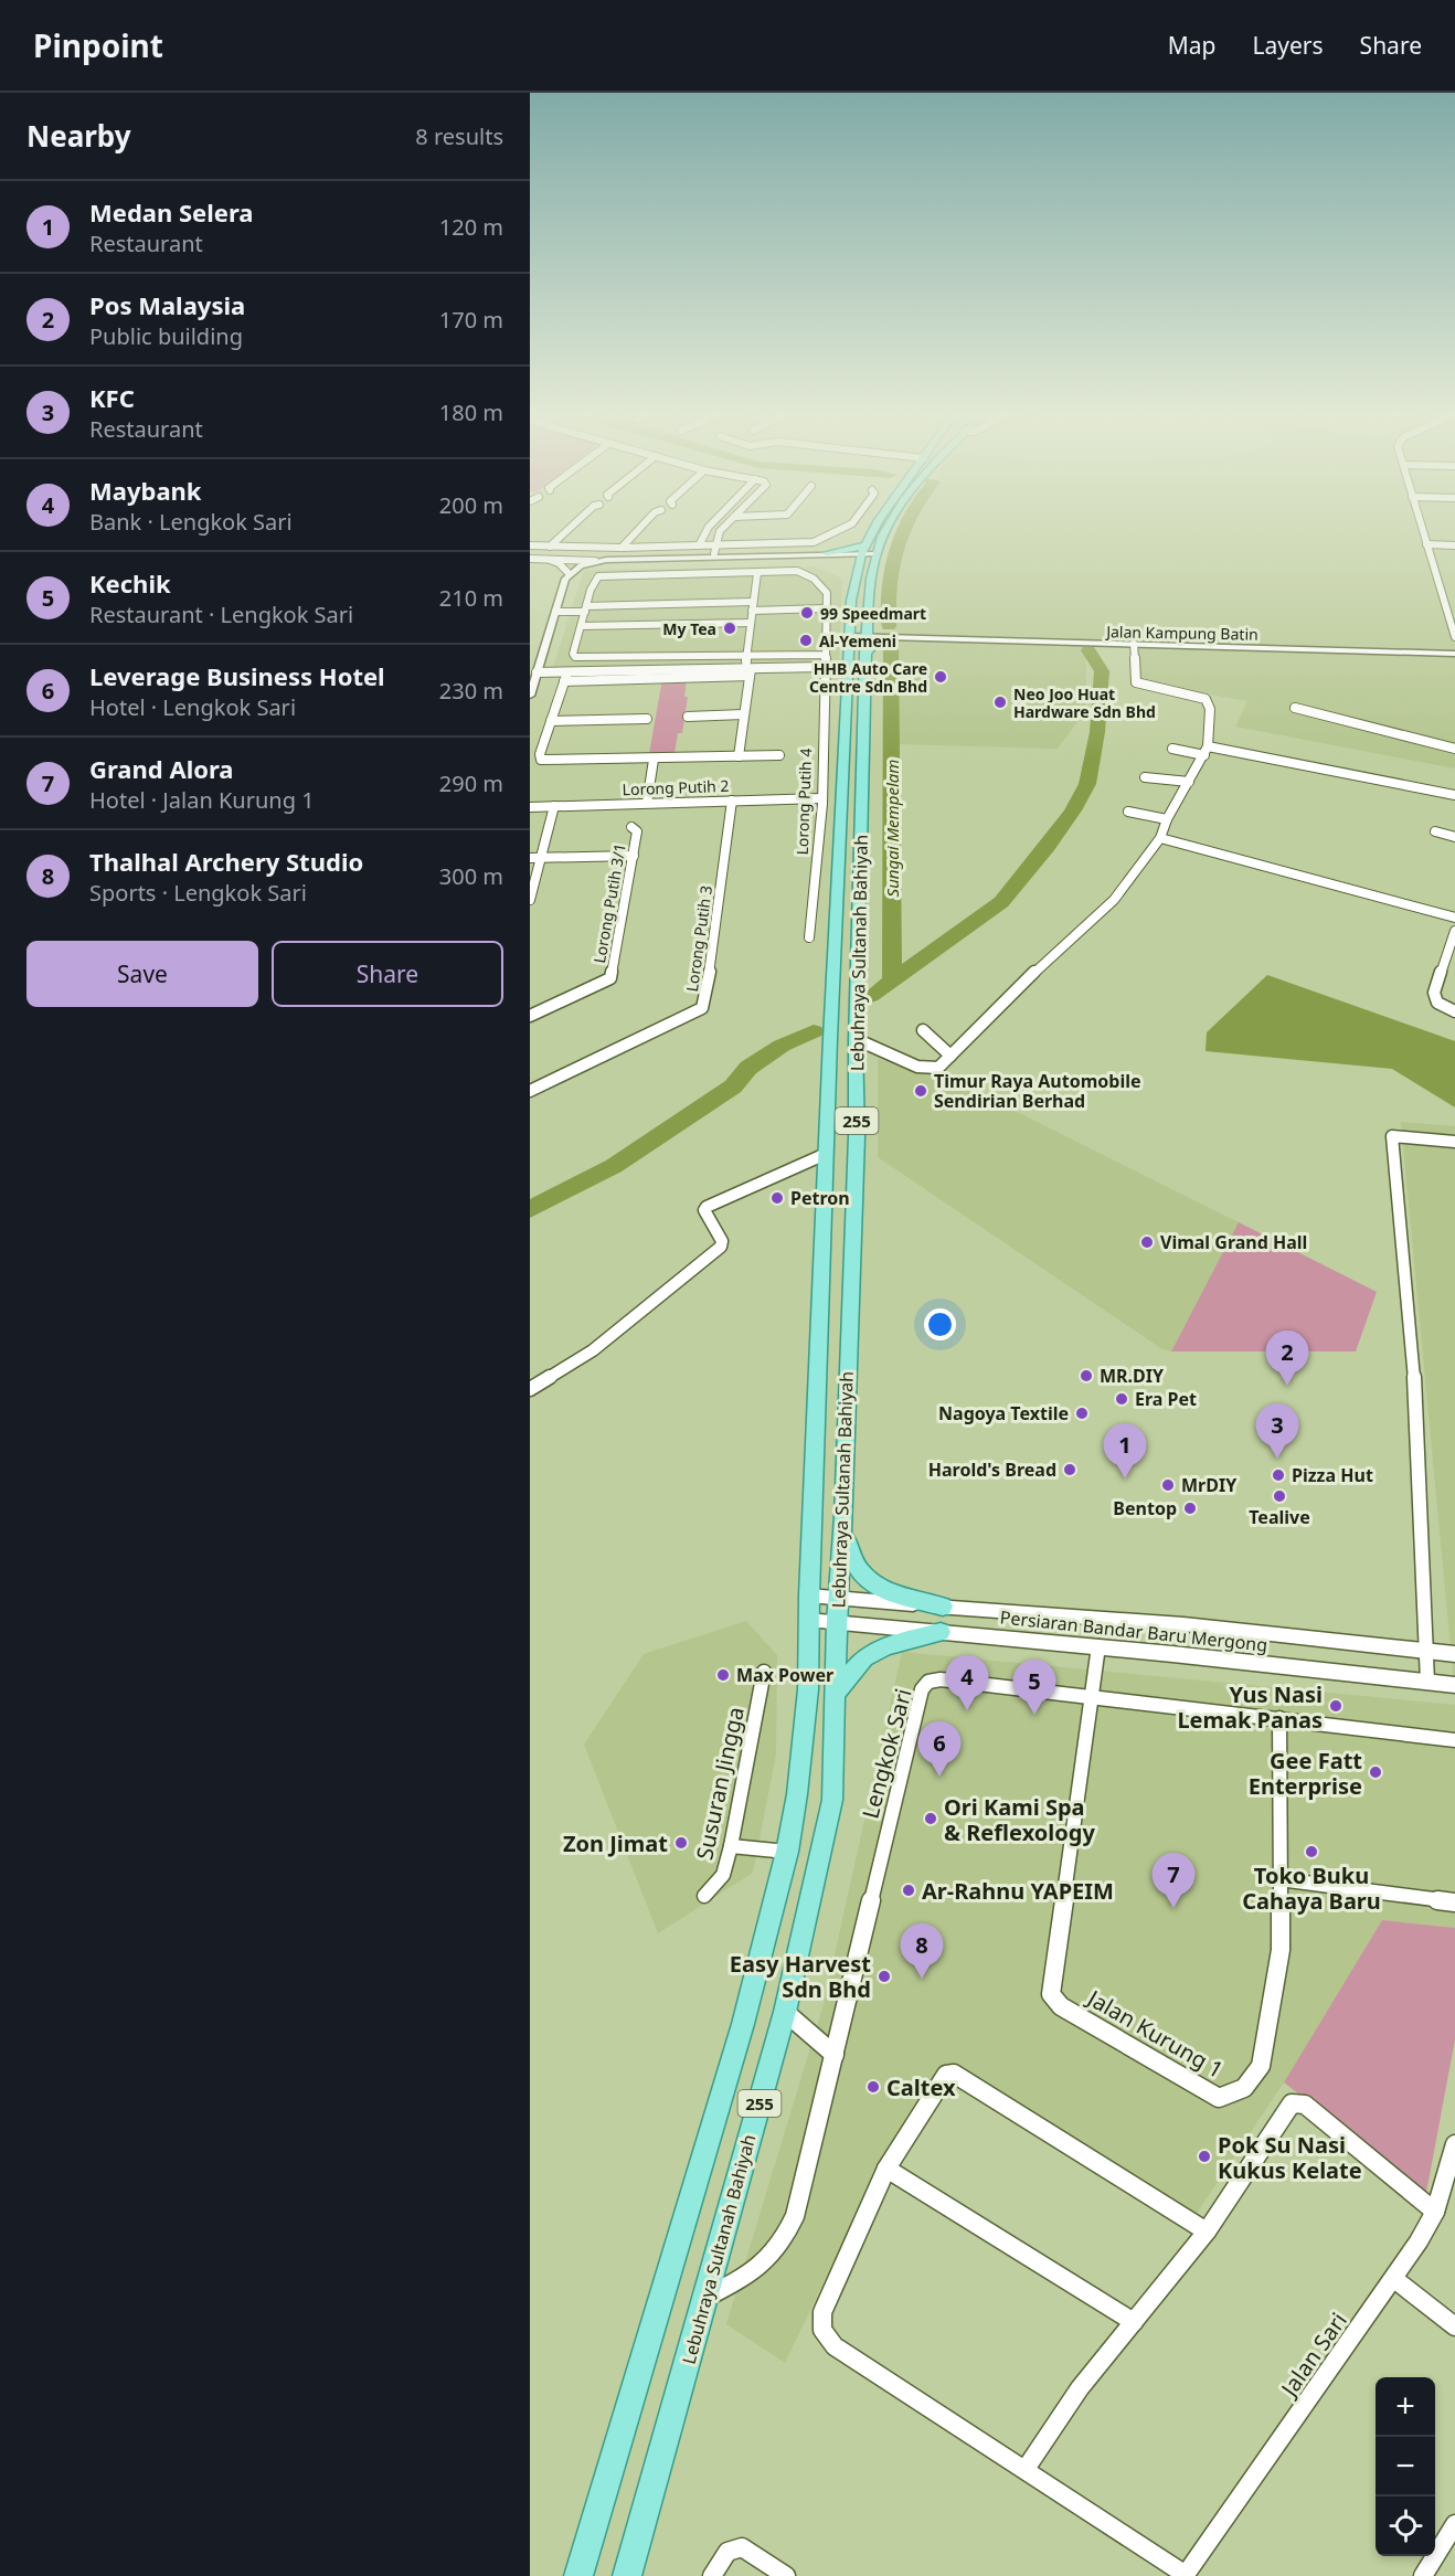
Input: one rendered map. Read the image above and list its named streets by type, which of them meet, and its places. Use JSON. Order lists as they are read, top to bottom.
{
  "streets": {
    "main road": ["Lebuhraya Sultanah Bahiyah", "255"],
    "street": [
      "Jalan Kampung Batin",
      "Lorong Putih 2",
      "Lorong Putih 4",
      "Lorong Putih 3/1",
      "Lorong Putih 3",
      "Persiaran Bandar Baru Mergong",
      "Lengkok Sari",
      "Susuran Jingga",
      "Jalan Kurung 1",
      "Jalan Sari"
    ]
  },
  "crossings": [
    ["Jalan Kampung Batin", "Lebuhraya Sultanah Bahiyah"],
    ["Lorong Putih 2", "Lorong Putih 4"],
    ["Lorong Putih 2", "Lorong Putih 3"],
    ["Lebuhraya Sultanah Bahiyah", "Persiaran Bandar Baru Mergong"],
    ["Lebuhraya Sultanah Bahiyah", "Lengkok Sari"],
    ["Persiaran Bandar Baru Mergong", "Jalan Kurung 1"],
    ["Lengkok Sari", "Jalan Kurung 1"]
  ],
  "water": ["Sungai Mempelam"],
  "places": [
    "99 Speedmart",
    "My Tea",
    "Al-Yemeni",
    "HHB Auto Care Centre Sdn Bhd",
    "Neo Joo Huat Hardware Sdn Bhd",
    "Timur Raya Automobile Sendirian Berhad",
    "Petron",
    "Vimal Grand Hall",
    "MR.DIY",
    "Era Pet",
    "Nagoya Textile",
    "Harold's Bread",
    "Pizza Hut",
    "MrDIY",
    "Tealive",
    "Bentop",
    "Max Power",
    "Yus Nasi Lemak Panas",
    "Gee Fatt Enterprise",
    "Ori Kami Spa & Reflexology",
    "Zon Jimat",
    "Toko Buku Cahaya Baru",
    "Ar-Rahnu YAPEIM",
    "Easy Harvest Sdn Bhd",
    "Caltex",
    "Pok Su Nasi Kukus Kelate"
  ],
  "page": {
    "header": "Pinpoint",
    "nav": ["Map", "Layers", "Share"],
    "heading": ["Nearby", "8 results"],
    "list": [
      {
        "mark": "1",
        "name": "Medan Selera",
        "note": "Restaurant",
        "value": "120 m"
      },
      {
        "mark": "2",
        "name": "Pos Malaysia",
        "note": "Public building",
        "value": "170 m"
      },
      {
        "mark": "3",
        "name": "KFC",
        "note": "Restaurant",
        "value": "180 m"
      },
      {
        "mark": "4",
        "name": "Maybank",
        "note": "Bank · Lengkok Sari",
        "value": "200 m"
      },
      {
        "mark": "5",
        "name": "Kechik",
        "note": "Restaurant · Lengkok Sari",
        "value": "210 m"
      },
      {
        "mark": "6",
        "name": "Leverage Business Hotel",
        "note": "Hotel · Lengkok Sari",
        "value": "230 m"
      },
      {
        "mark": "7",
        "name": "Grand Alora",
        "note": "Hotel · Jalan Kurung 1",
        "value": "290 m"
      },
      {
        "mark": "8",
        "name": "Thalhal Archery Studio",
        "note": "Sports · Lengkok Sari",
        "value": "300 m"
      }
    ],
    "buttons": ["Save", "Share"],
    "pins": [
      "2",
      "3",
      "1",
      "4",
      "5",
      "6",
      "7",
      "8"
    ],
    "map_buttons": ["+", "−"]
  }
}
